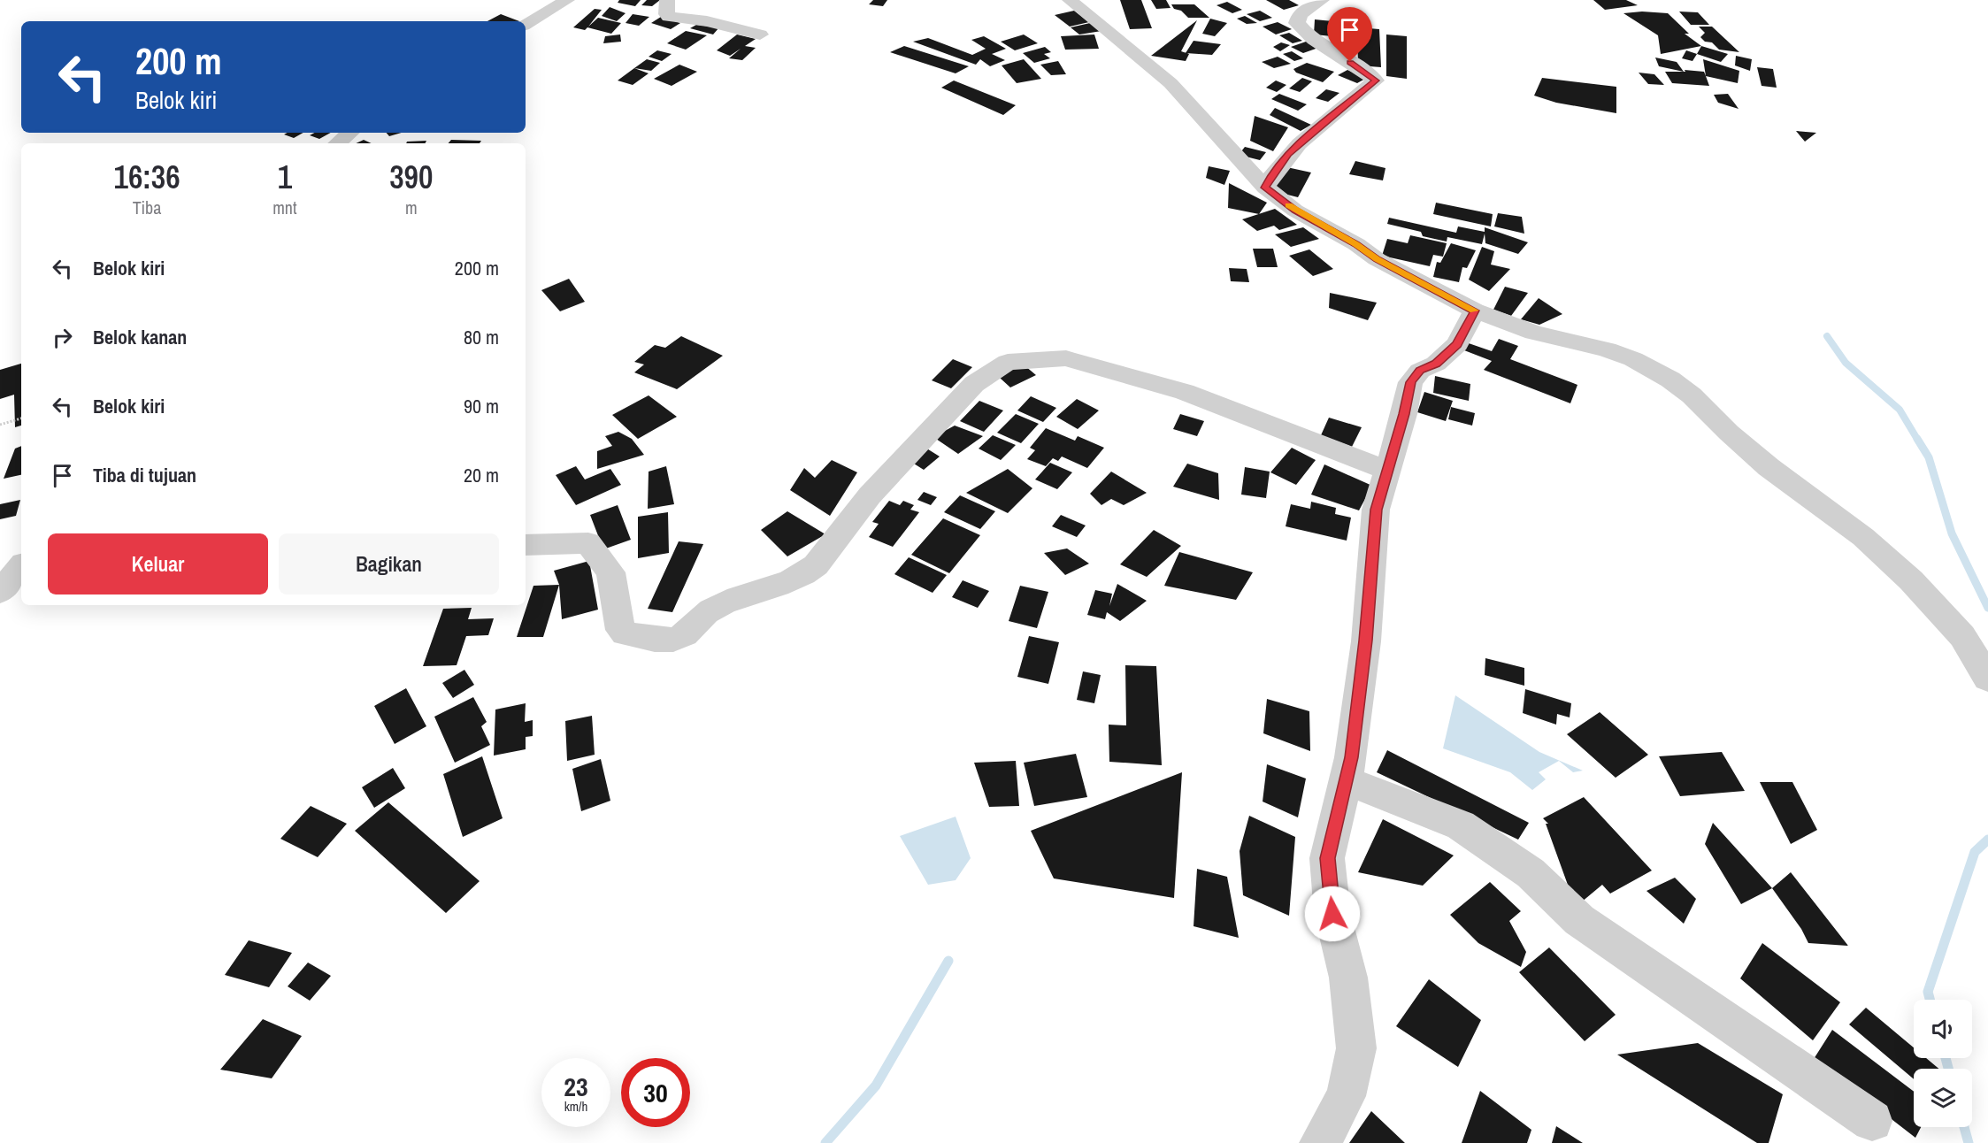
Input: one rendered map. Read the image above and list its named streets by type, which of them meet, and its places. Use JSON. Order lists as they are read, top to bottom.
{
  "page": {
    "turn": ["200 m", "Belok kiri"],
    "eta": [
      "16:36",
      "Tiba",
      "1",
      "mnt",
      "390",
      "m"
    ],
    "list": [
      {
        "name": "Belok kiri",
        "value": "200 m"
      },
      {
        "name": "Belok kanan",
        "value": "80 m"
      },
      {
        "name": "Belok kiri",
        "value": "90 m"
      },
      {
        "name": "Tiba di tujuan",
        "value": "20 m"
      }
    ],
    "buttons": ["Keluar", "Bagikan"],
    "speed": "23 km/h",
    "limit": "30"
  }
}
